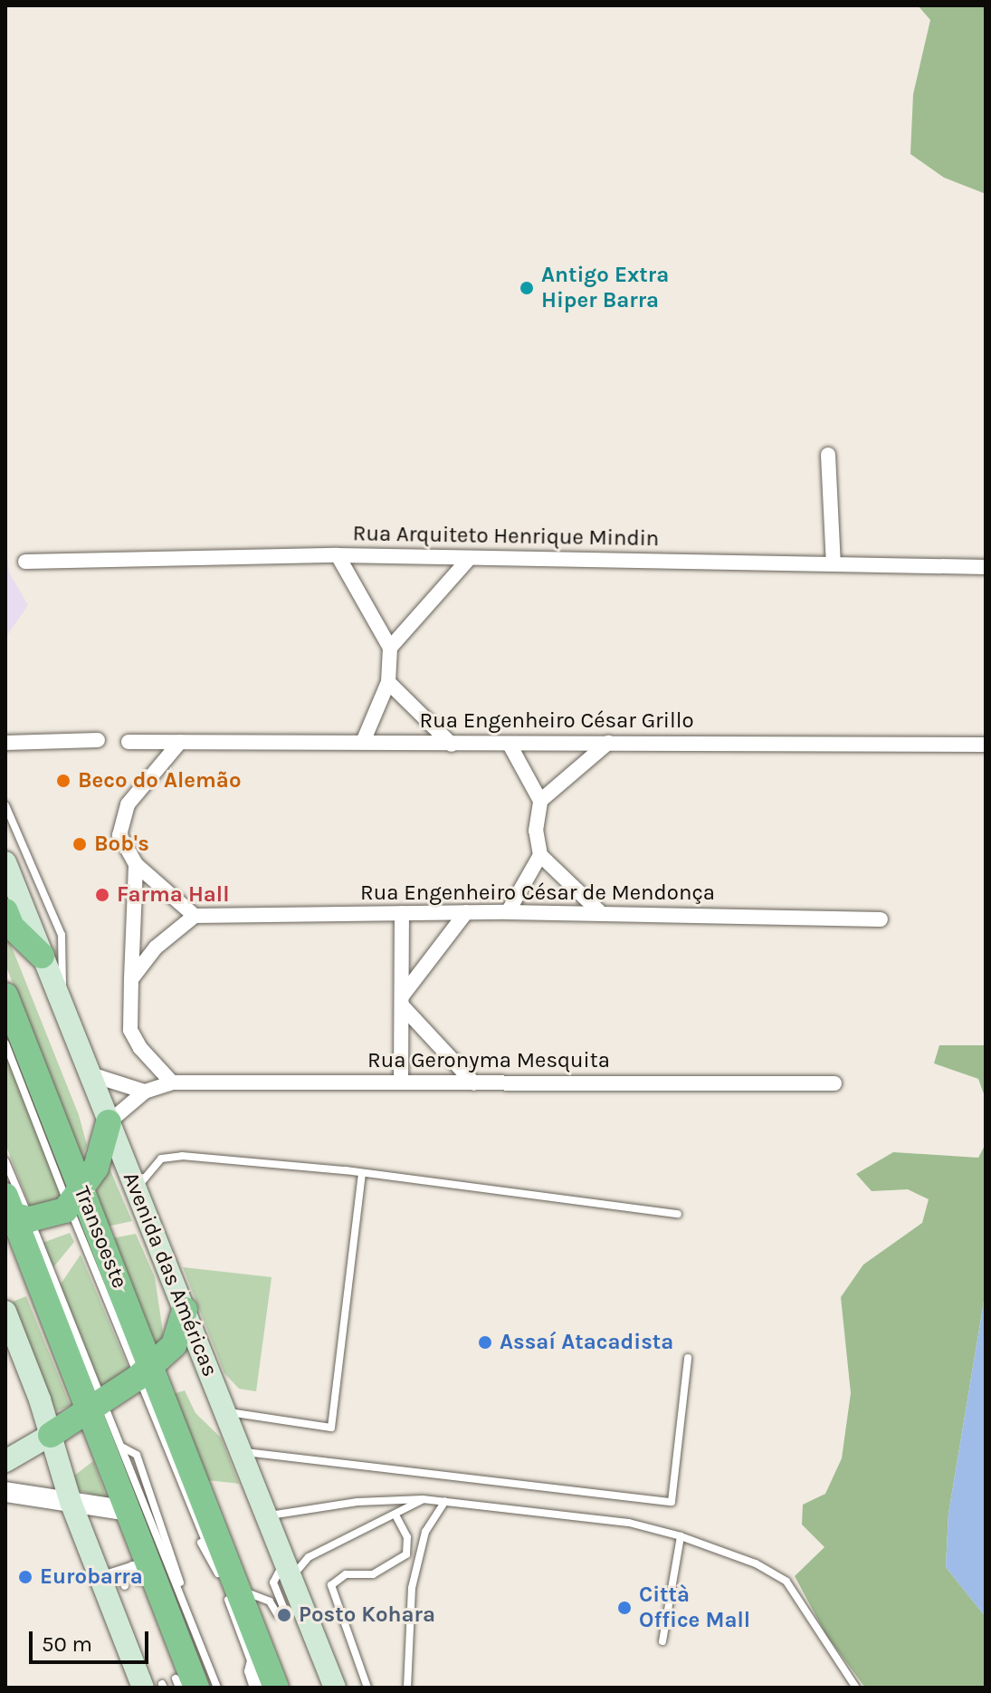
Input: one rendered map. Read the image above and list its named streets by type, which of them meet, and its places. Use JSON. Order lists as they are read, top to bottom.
{
  "streets": {
    "main road": ["Avenida das Américas"],
    "street": [
      "Rua Arquiteto Henrique Mindin",
      "Rua Engenheiro César Grillo",
      "Rua Engenheiro César de Mendonça",
      "Rua Geronyma Mesquita"
    ],
    "lane": ["Transoeste"]
  },
  "crossings": [
    ["Rua Geronyma Mesquita", "Avenida das Américas"]
  ],
  "places": [
    "Antigo Extra Hiper Barra",
    "Beco do Alemão",
    "Bob's",
    "Farma Hall",
    "Assaí Atacadista",
    "Eurobarra",
    "Città Office Mall",
    "Posto Kohara"
  ],
  "scale_bar": "50 m"
}
